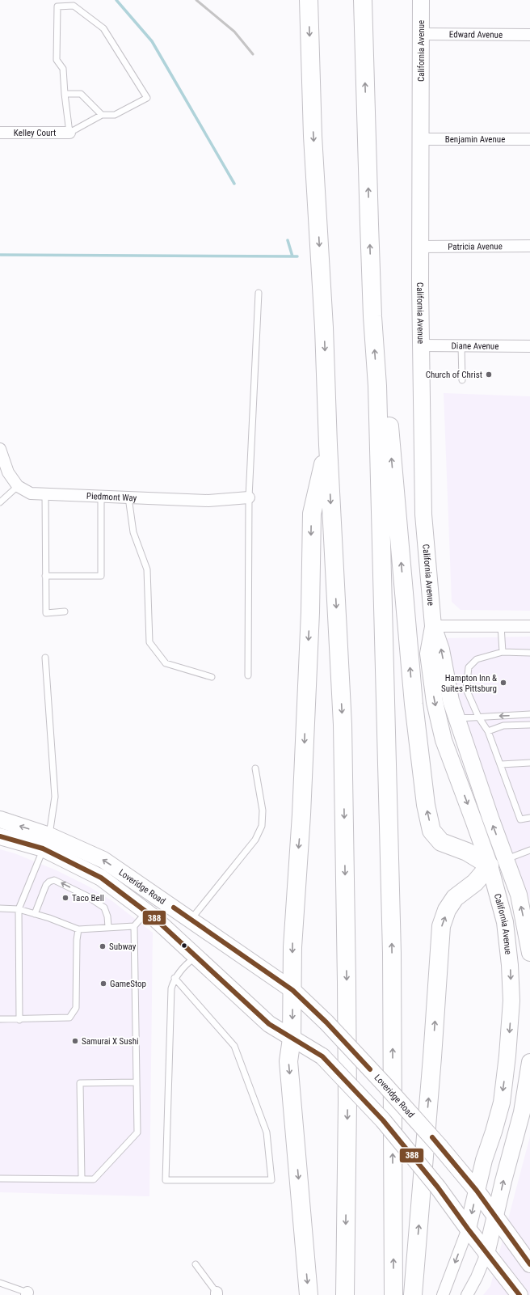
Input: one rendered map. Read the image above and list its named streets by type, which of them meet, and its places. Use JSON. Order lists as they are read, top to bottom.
{
  "streets": {
    "main road": ["California Avenue", "Loveridge Road"],
    "street": [
      "Edward Avenue",
      "Kelley Court",
      "Benjamin Avenue",
      "Patricia Avenue",
      "Diane Avenue",
      "Piedmont Way"
    ]
  },
  "crossings": [
    ["Edward Avenue", "California Avenue"],
    ["California Avenue", "Benjamin Avenue"],
    ["California Avenue", "Patricia Avenue"],
    ["California Avenue", "Diane Avenue"],
    ["California Avenue", "Loveridge Road"]
  ],
  "places": [
    "Church of Christ",
    "Hampton Inn & Suites Pittsburg",
    "Taco Bell",
    "Subway",
    "GameStop",
    "Samurai X Sushi"
  ],
  "lines": ["transit line 388"]
}
